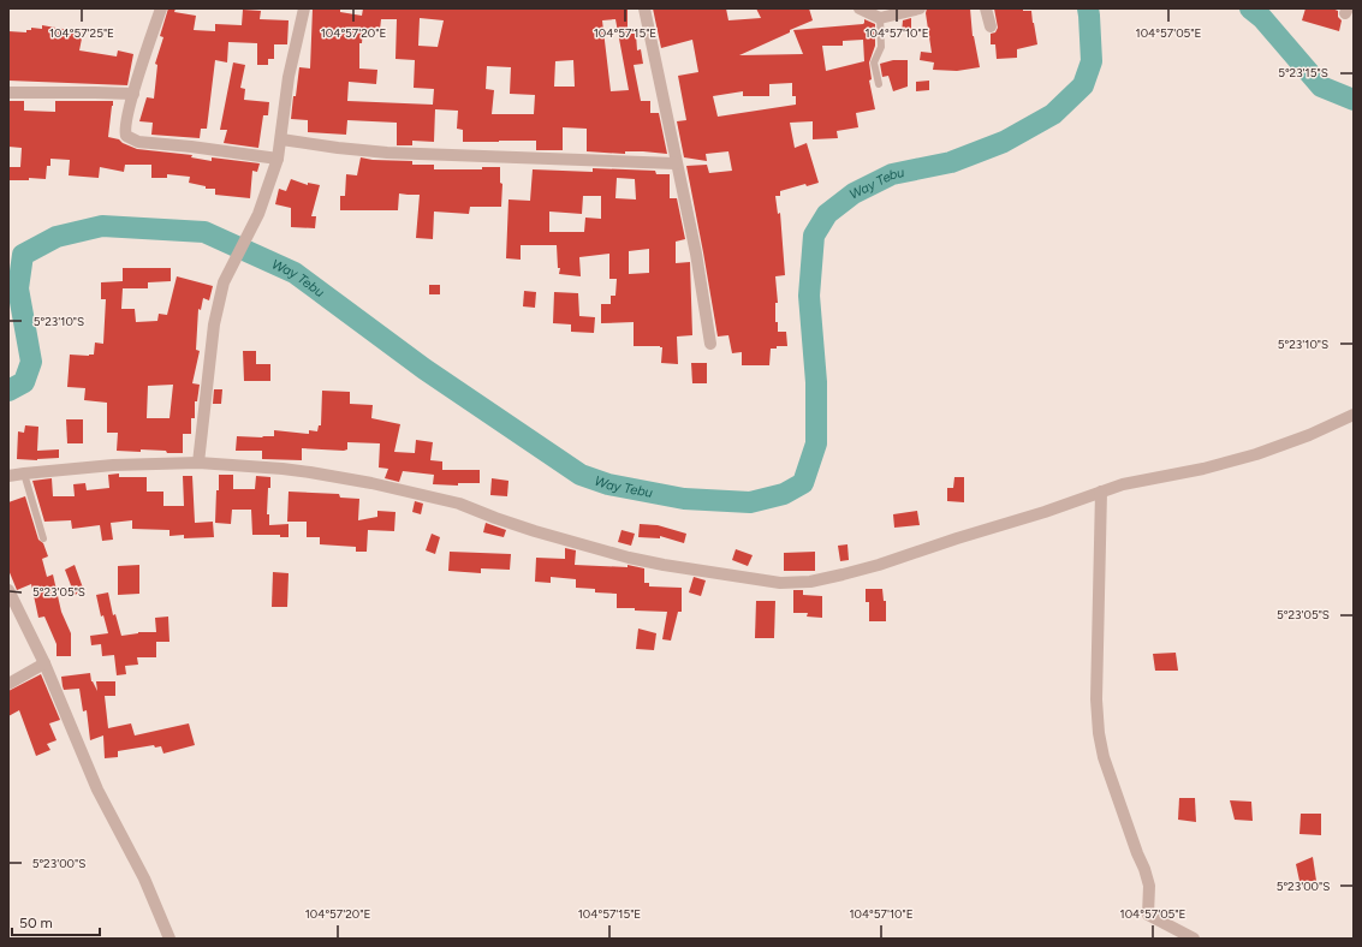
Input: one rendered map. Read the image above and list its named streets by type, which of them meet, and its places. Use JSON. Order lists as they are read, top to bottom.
{
  "water": ["Way Tebu"],
  "scale_bar": "50 m",
  "coordinates": [
    "104°57'25\"E",
    "104°57'20\"E",
    "104°57'15\"E",
    "104°57'10\"E",
    "104°57'05\"E",
    "5°23'15\"S",
    "5°23'10\"S",
    "5°23'05\"S",
    "5°23'00\"S"
  ]
}
